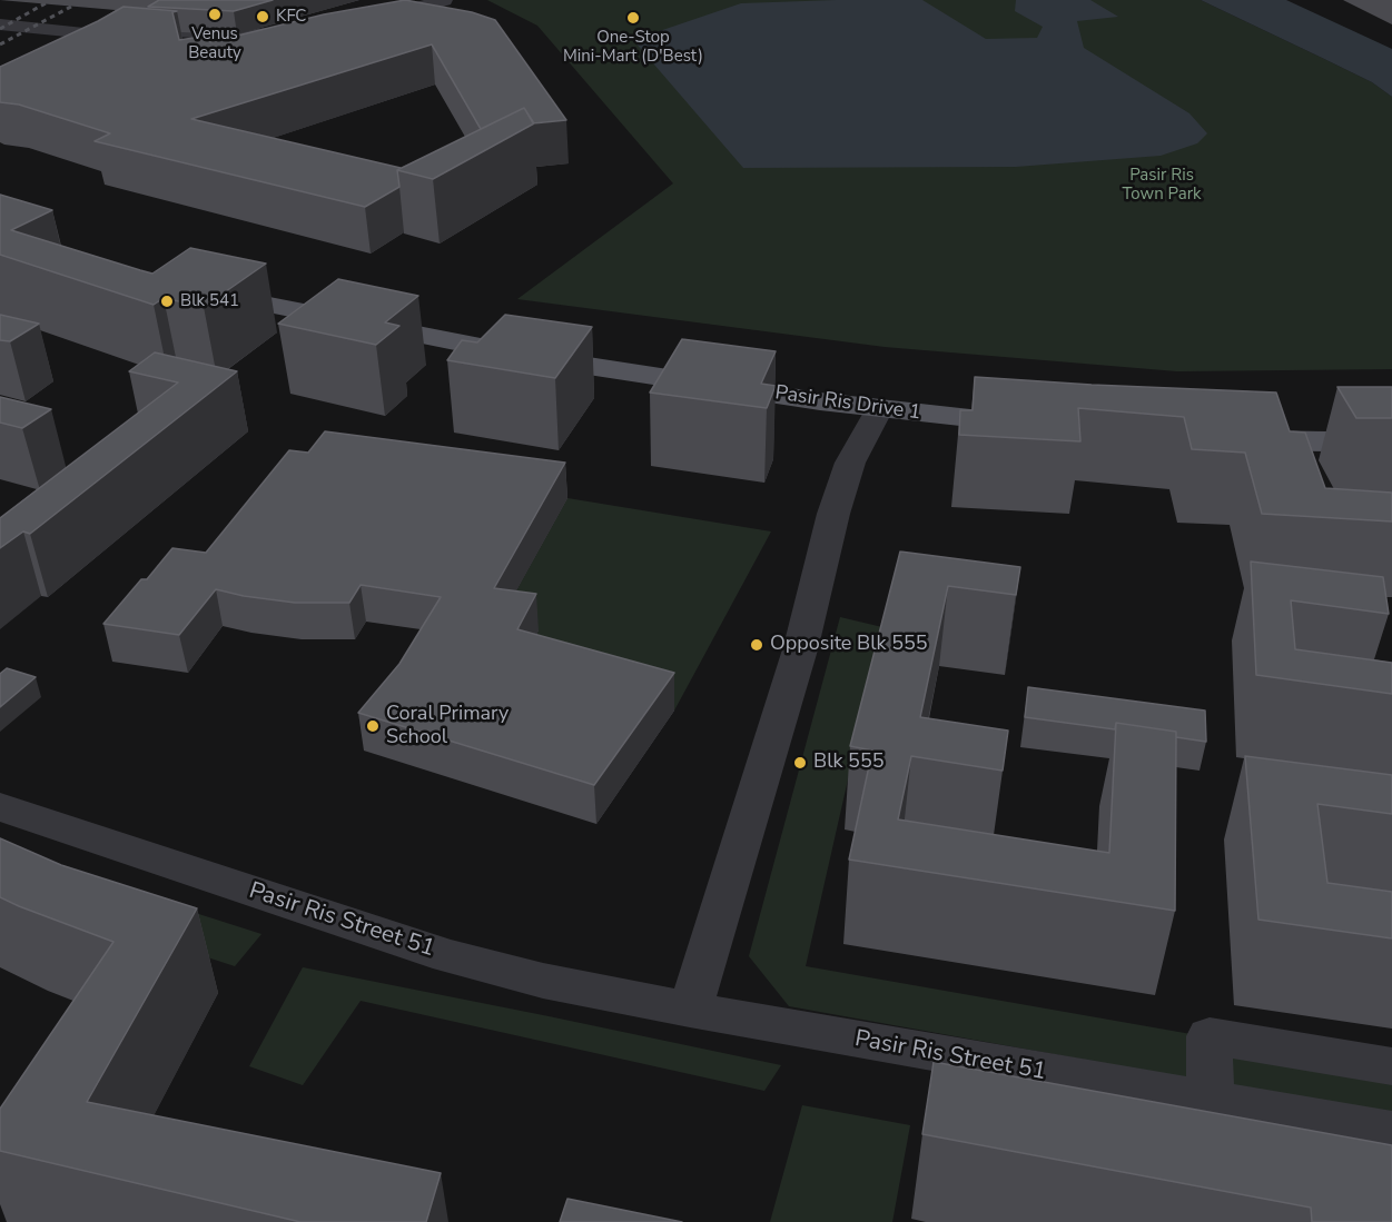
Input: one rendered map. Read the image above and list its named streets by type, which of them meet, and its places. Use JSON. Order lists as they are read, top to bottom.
{
  "streets": {
    "main road": ["Pasir Ris Drive 1"],
    "street": ["Pasir Ris Street 51"]
  },
  "parks": ["Pasir Ris Town Park"],
  "places": [
    "Venus Beauty",
    "KFC",
    "One-Stop Mini-Mart (D'Best)",
    "Blk 541",
    "Opposite Blk 555",
    "Coral Primary School",
    "Blk 555"
  ]
}
